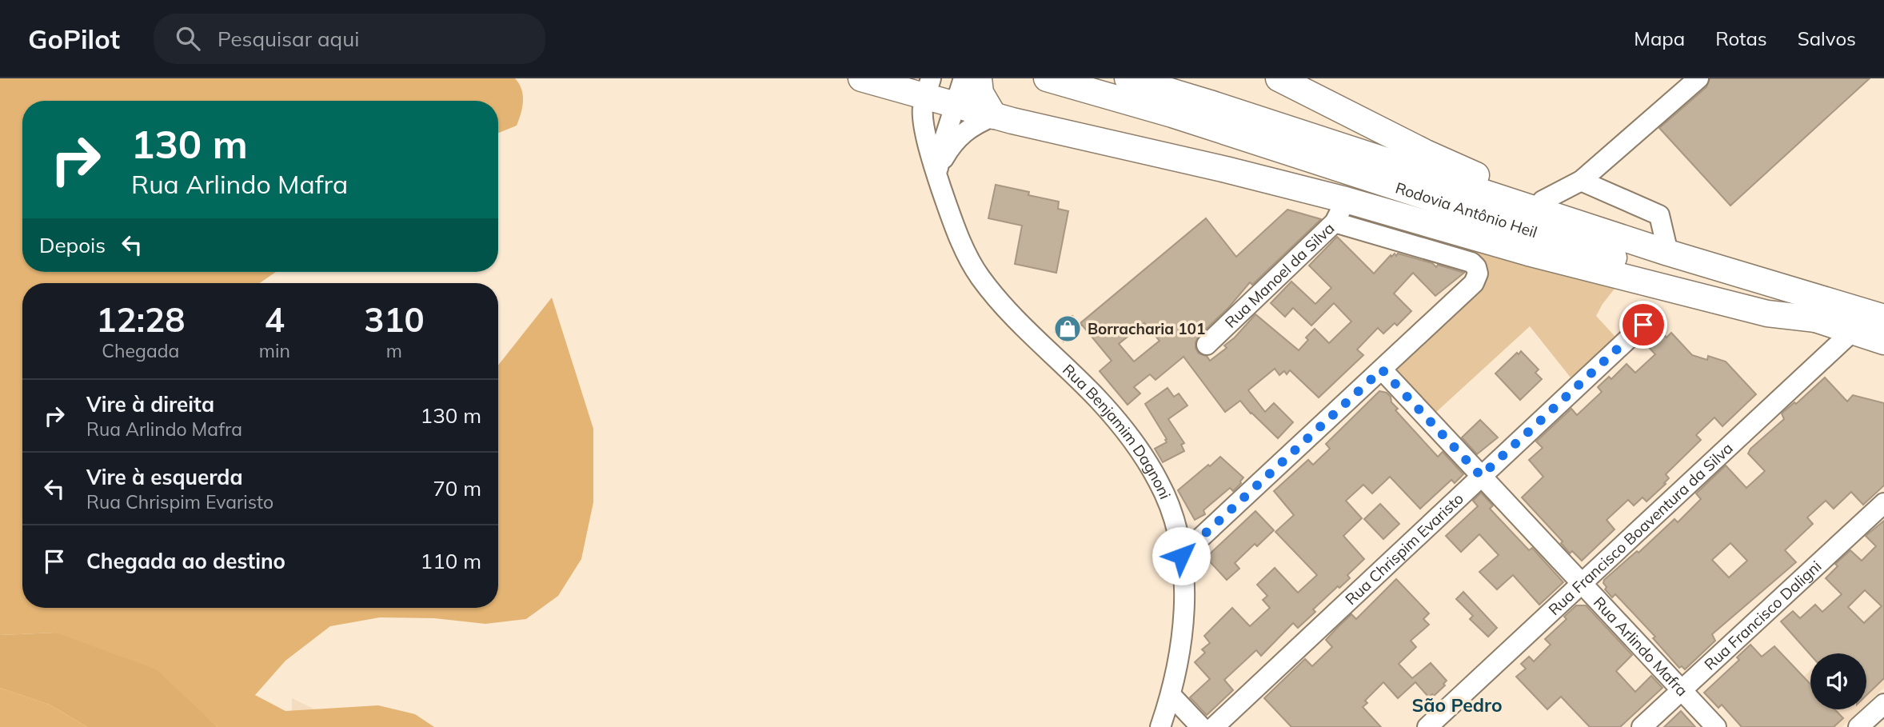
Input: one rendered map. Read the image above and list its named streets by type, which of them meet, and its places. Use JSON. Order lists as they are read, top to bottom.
{
  "streets": {
    "main road": ["Rodovia Antônio Heil"],
    "street": [
      "Rua Manoel da Silva",
      "Rua Benjamim Dagnoni",
      "Rua Francisco Boaventura da Silva",
      "Rua Chrispim Evaristo",
      "Rua Francisco Daligni",
      "Rua Arlindo Mafra"
    ]
  },
  "crossings": [
    ["Rodovia Antônio Heil", "Rua Francisco Boaventura da Silva"],
    ["Rua Francisco Boaventura da Silva", "Rua Arlindo Mafra"],
    ["Rua Chrispim Evaristo", "Rua Arlindo Mafra"],
    ["Rua Francisco Daligni", "Rua Arlindo Mafra"]
  ],
  "districts": ["São Pedro"],
  "places": {
    "shop": ["Borracharia 101"]
  },
  "page": {
    "header": "GoPilot",
    "search": "Pesquisar aqui",
    "nav": ["Mapa", "Rotas", "Salvos"],
    "turn": ["130 m", "Rua Arlindo Mafra"],
    "then": "Depois",
    "eta": [
      "12:28",
      "Chegada",
      "4",
      "min",
      "310",
      "m"
    ],
    "list": [
      {
        "name": "Vire à direita",
        "note": "Rua Arlindo Mafra",
        "value": "130 m"
      },
      {
        "name": "Vire à esquerda",
        "note": "Rua Chrispim Evaristo",
        "value": "70 m"
      },
      {
        "name": "Chegada ao destino",
        "value": "110 m"
      }
    ]
  }
}
